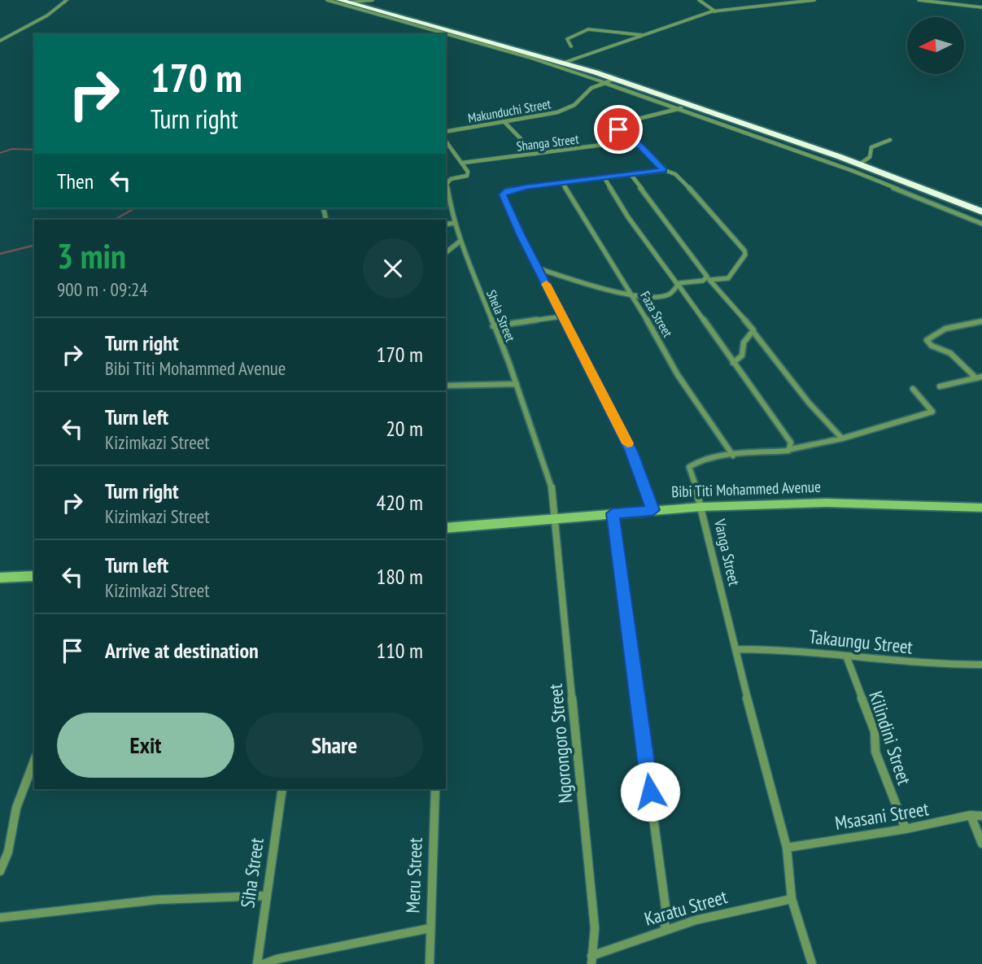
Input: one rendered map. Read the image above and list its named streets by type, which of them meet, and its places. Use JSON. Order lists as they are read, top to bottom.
{
  "streets": {
    "street": [
      "Makunduchi Street",
      "Shanga Street",
      "Faza Street",
      "Shela Street",
      "Bibi Titi Mohammed Avenue",
      "Vanga Street",
      "Takaungu Street",
      "Kilindini Street",
      "Ngorongoro Street",
      "Msasani Street",
      "Siha Street",
      "Meru Street",
      "Karatu Street"
    ]
  },
  "crossings": [
    ["Shanga Street", "Shela Street"],
    ["Faza Street", "Vanga Street"],
    ["Shela Street", "Bibi Titi Mohammed Avenue"],
    ["Shela Street", "Ngorongoro Street"],
    ["Bibi Titi Mohammed Avenue", "Vanga Street"],
    ["Bibi Titi Mohammed Avenue", "Ngorongoro Street"],
    ["Vanga Street", "Takaungu Street"],
    ["Vanga Street", "Msasani Street"],
    ["Vanga Street", "Karatu Street"],
    ["Takaungu Street", "Kilindini Street"],
    ["Kilindini Street", "Msasani Street"],
    ["Ngorongoro Street", "Karatu Street"]
  ],
  "north": "left",
  "page": {
    "turn": ["170 m", "Turn right"],
    "then": "Then",
    "heading": ["3 min", "900 m · 09:24"],
    "list": [
      {
        "name": "Turn right",
        "note": "Bibi Titi Mohammed Avenue",
        "value": "170 m"
      },
      {
        "name": "Turn left",
        "note": "Kizimkazi Street",
        "value": "20 m"
      },
      {
        "name": "Turn right",
        "note": "Kizimkazi Street",
        "value": "420 m"
      },
      {
        "name": "Turn left",
        "note": "Kizimkazi Street",
        "value": "180 m"
      },
      {
        "name": "Arrive at destination",
        "value": "110 m"
      }
    ],
    "buttons": ["Exit", "Share"]
  }
}
